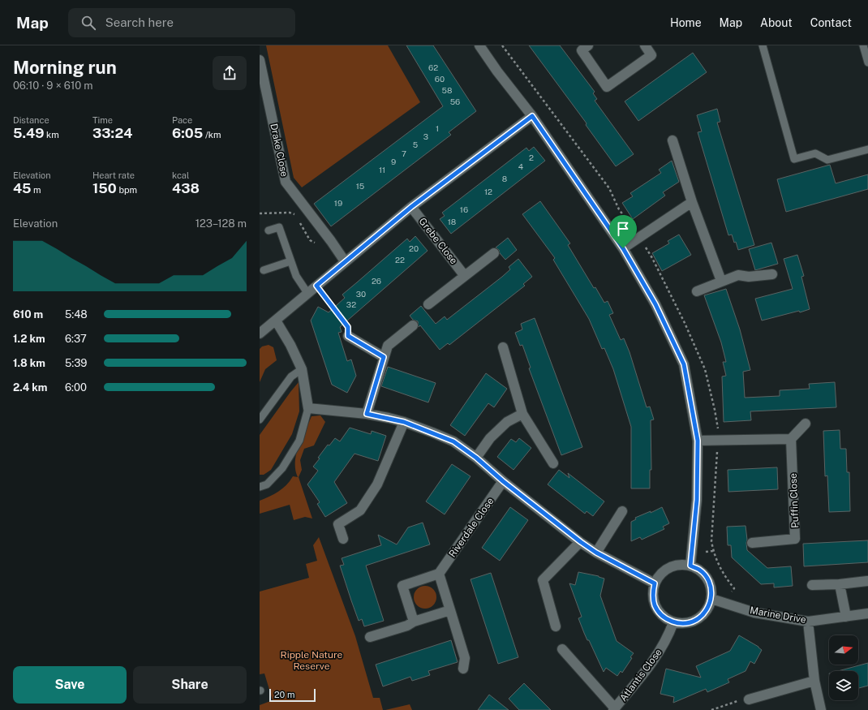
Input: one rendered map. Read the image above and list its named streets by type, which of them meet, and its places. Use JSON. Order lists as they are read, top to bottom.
{
  "streets": {
    "street": [
      "Drake Close",
      "Grebe Close",
      "Puffin Close",
      "Riverdale Close",
      "Marine Drive",
      "Atlantis Close"
    ]
  },
  "crossings": [
    ["Marine Drive", "Atlantis Close"]
  ],
  "parks": ["Ripple Nature Reserve"],
  "house_numbers": [
    "62",
    "60",
    "58",
    "56",
    "1",
    "3",
    "5",
    "7",
    "2",
    "9",
    "4",
    "11",
    "8",
    "15",
    "12",
    "19",
    "16",
    "18",
    "20",
    "22",
    "26",
    "30",
    "32"
  ],
  "scale_bar": "20 m",
  "north": "right",
  "page": {
    "header": "Map",
    "search": "Search here",
    "nav": [
      "Home",
      "Map",
      "About",
      "Contact"
    ],
    "heading": ["Morning run", "06:10 · 9 × 610 m"],
    "stats": [
      ["Distance", "5.49 km"],
      ["Time", "33:24"],
      ["Pace", "6:05 /km"],
      ["Elevation", "45 m"],
      ["Heart rate", "150 bpm"],
      ["kcal", "438"]
    ],
    "chart": ["Elevation", "123–128 m"],
    "list": [
      {
        "name": "610 m",
        "note": "5:48"
      },
      {
        "name": "1.2 km",
        "note": "6:37"
      },
      {
        "name": "1.8 km",
        "note": "5:39"
      },
      {
        "name": "2.4 km",
        "note": "6:00"
      }
    ],
    "buttons": ["Save", "Share"],
    "scale": "20 m"
  }
}
